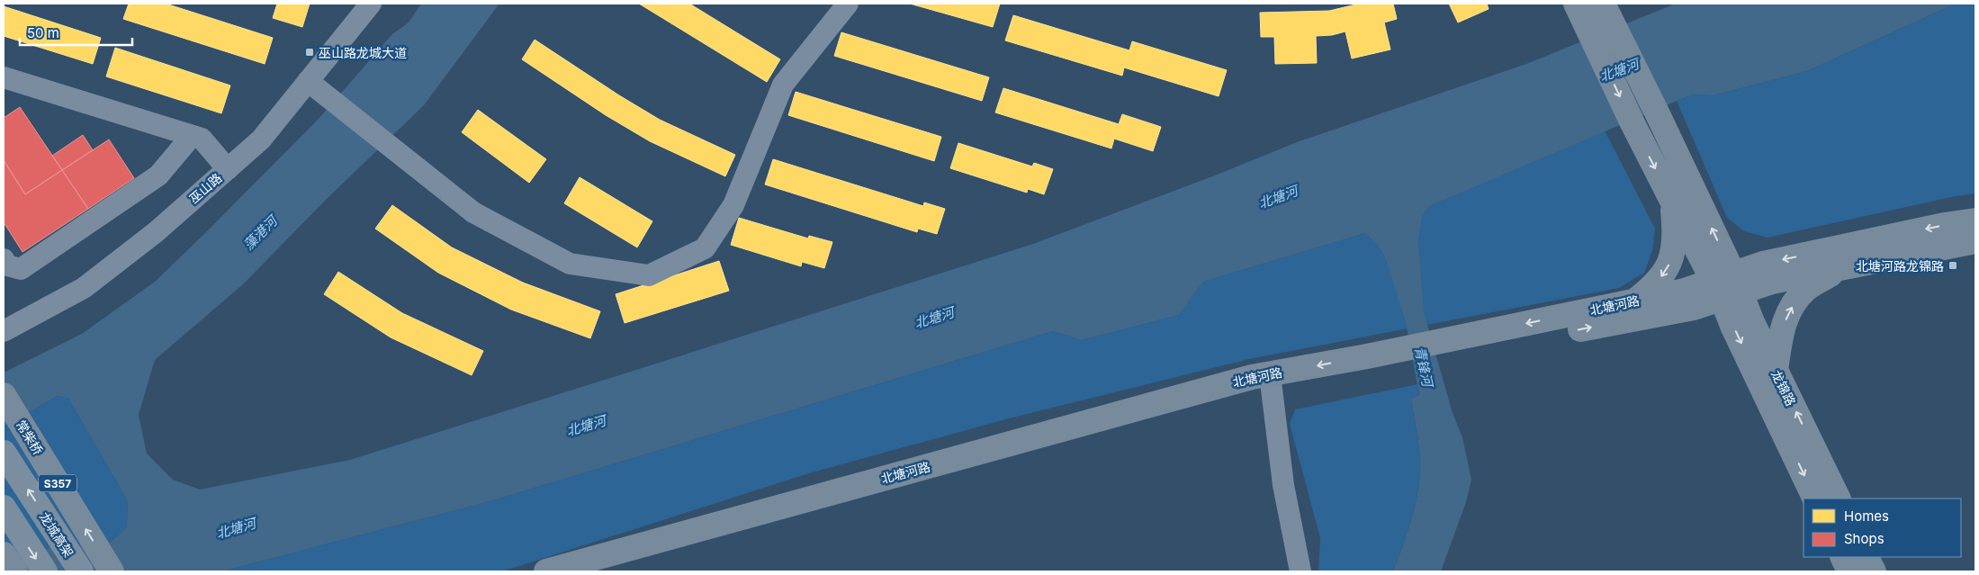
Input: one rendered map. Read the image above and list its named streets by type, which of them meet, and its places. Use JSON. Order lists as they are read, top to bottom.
{
  "streets": {
    "highway": ["龙城高架"],
    "main road": [
      "北塘河路",
      "龙锦路",
      "常柴桥",
      "S357"
    ],
    "street": ["巫山路"]
  },
  "crossings": [
    ["北塘河路", "龙锦路"]
  ],
  "one_way": ["常柴桥"],
  "water": ["北塘河", "藻港河", "青锋河"],
  "places": {
    "transit": ["巫山路龙城大道", "北塘河路龙锦路"]
  },
  "legend": ["Homes", "Shops"],
  "scale_bar": "50 m"
}
